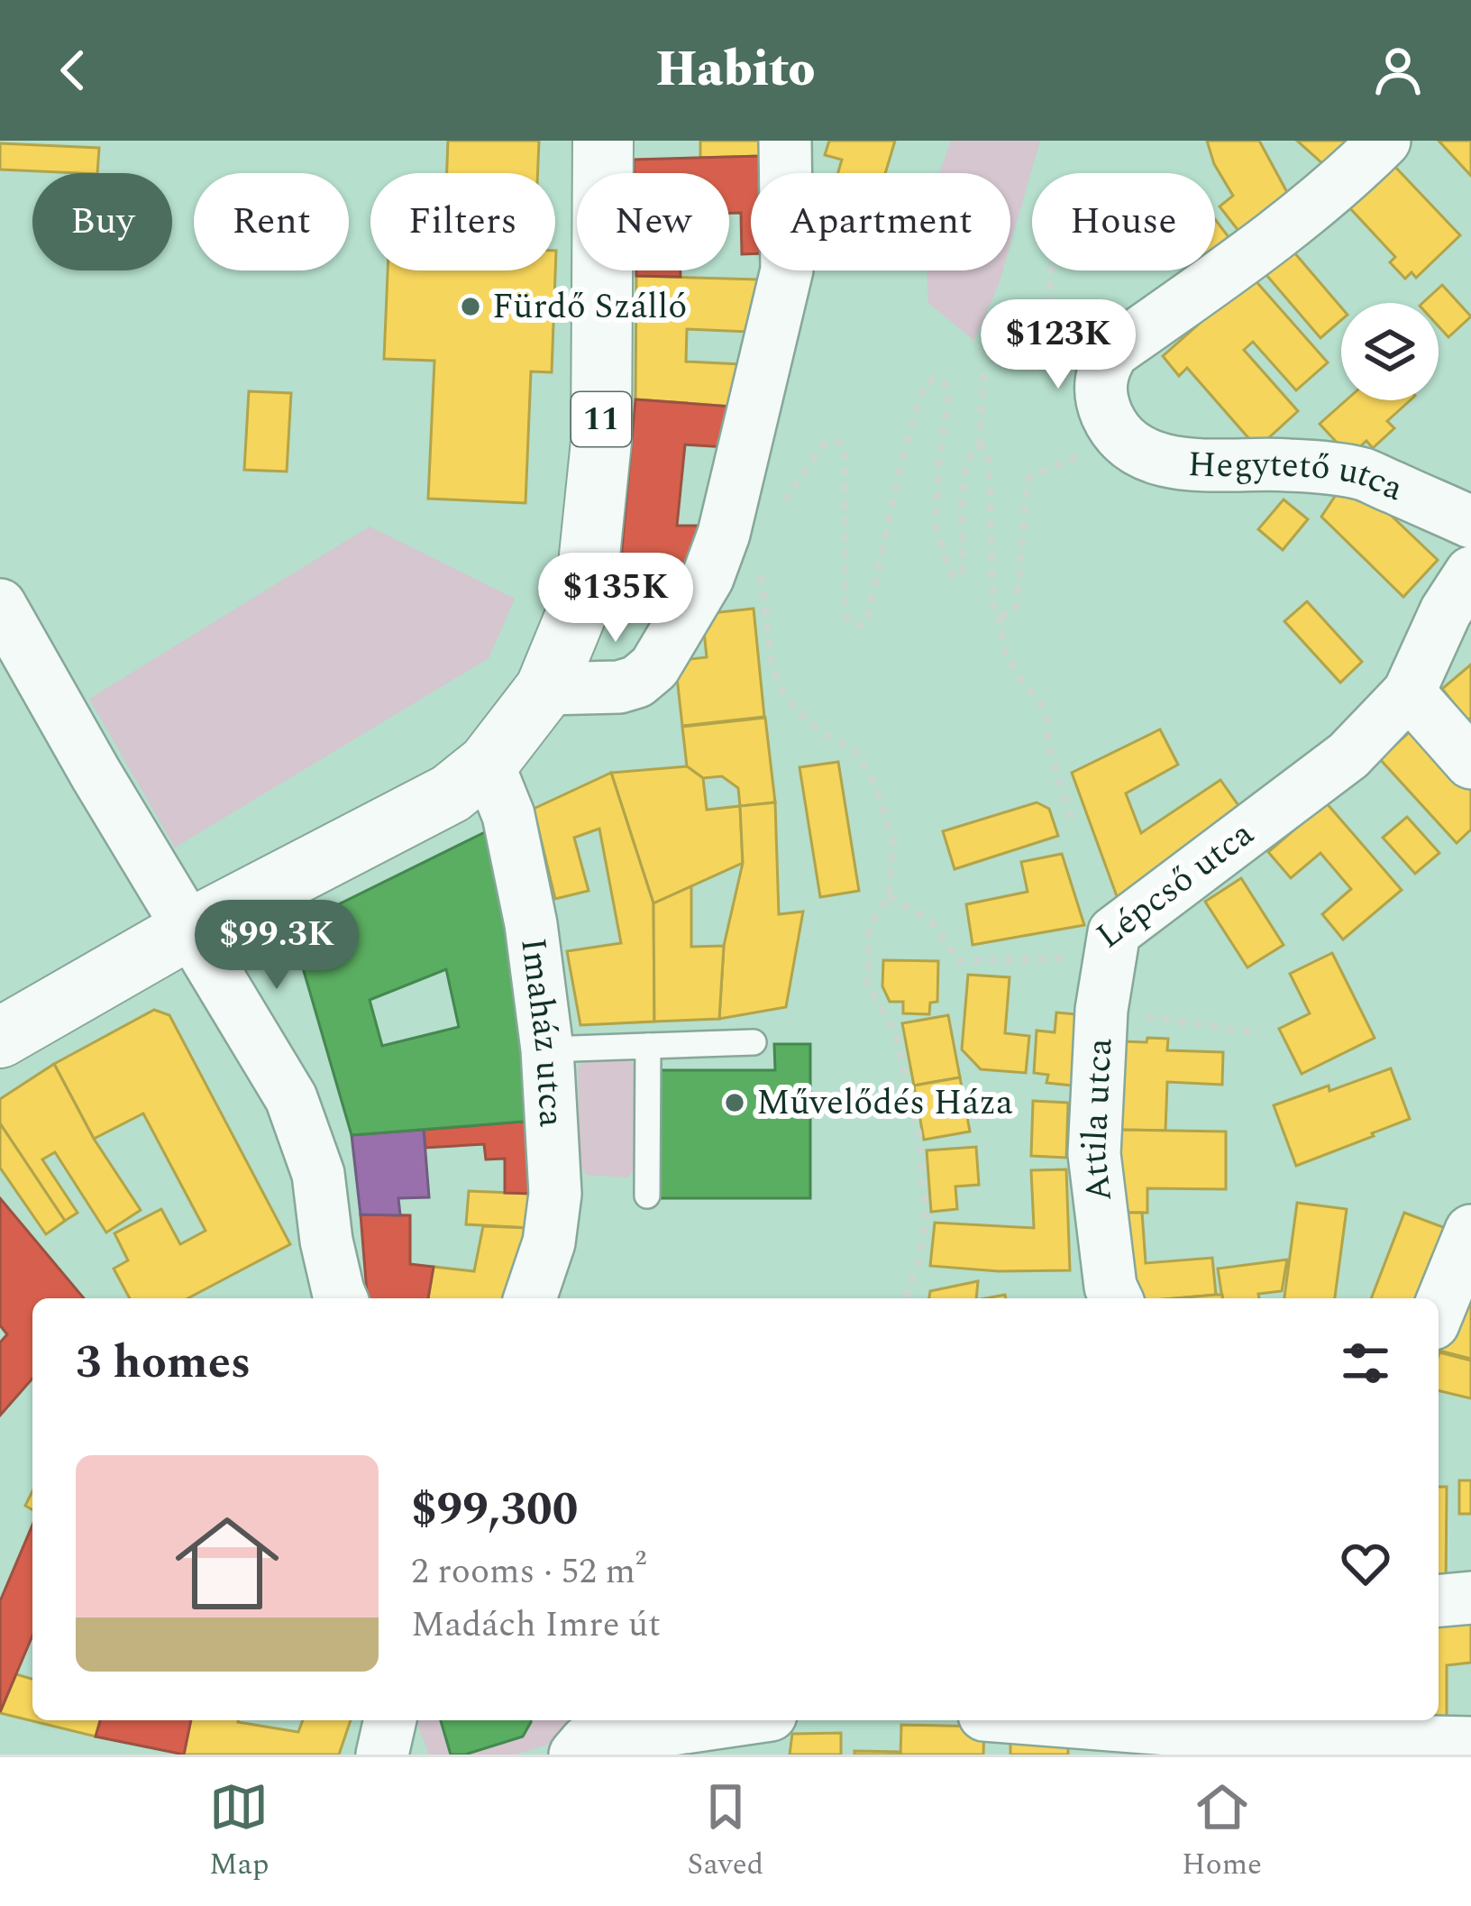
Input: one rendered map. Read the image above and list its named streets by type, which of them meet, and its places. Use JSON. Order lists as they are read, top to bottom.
{
  "streets": {
    "main road": ["11"],
    "street": [
      "Hegytető utca",
      "Lépcső utca",
      "Imaház utca",
      "Attila utca"
    ]
  },
  "crossings": [
    ["11", "Imaház utca"],
    ["Lépcső utca", "Attila utca"]
  ],
  "places": ["Fürdő Szálló", "Művelődés Háza"],
  "page": {
    "header": "Habito",
    "chip": [
      "Buy",
      "Rent",
      "Filters",
      "New",
      "Apartment",
      "House"
    ],
    "price": ["$123K", "$135K", "$99.3K"],
    "heading": "3 homes",
    "list": [
      {
        "name": "$99,300",
        "note": "2 rooms · 52 m² · Madách Imre út"
      }
    ],
    "tabs": ["Map", "Saved", "Home"]
  }
}
